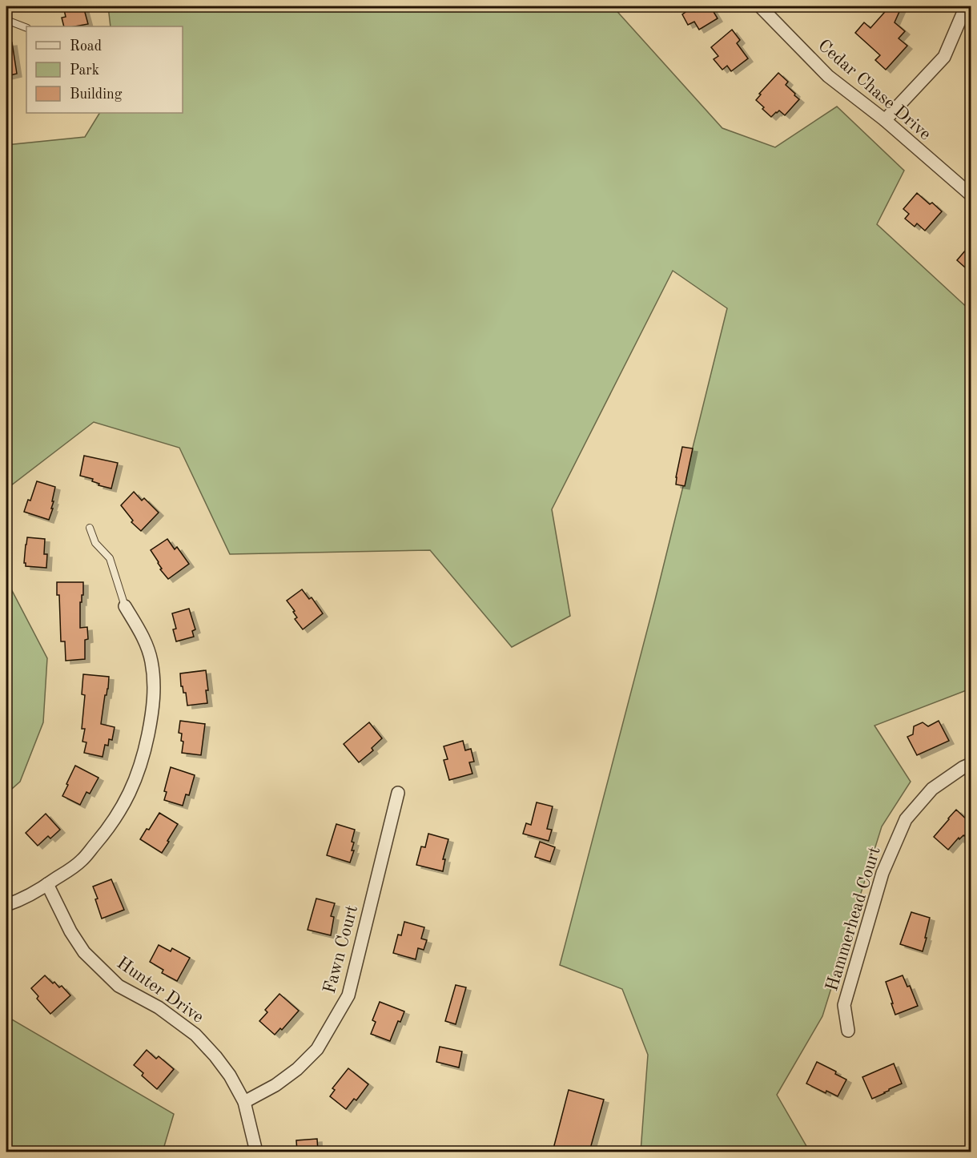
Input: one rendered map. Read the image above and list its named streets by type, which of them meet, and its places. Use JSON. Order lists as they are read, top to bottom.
{
  "streets": {
    "street": [
      "Cedar Chase Drive",
      "Hammerhead Court",
      "Fawn Court",
      "Hunter Drive"
    ]
  },
  "crossings": [
    ["Fawn Court", "Hunter Drive"]
  ],
  "legend": ["Road", "Park", "Building"]
}
